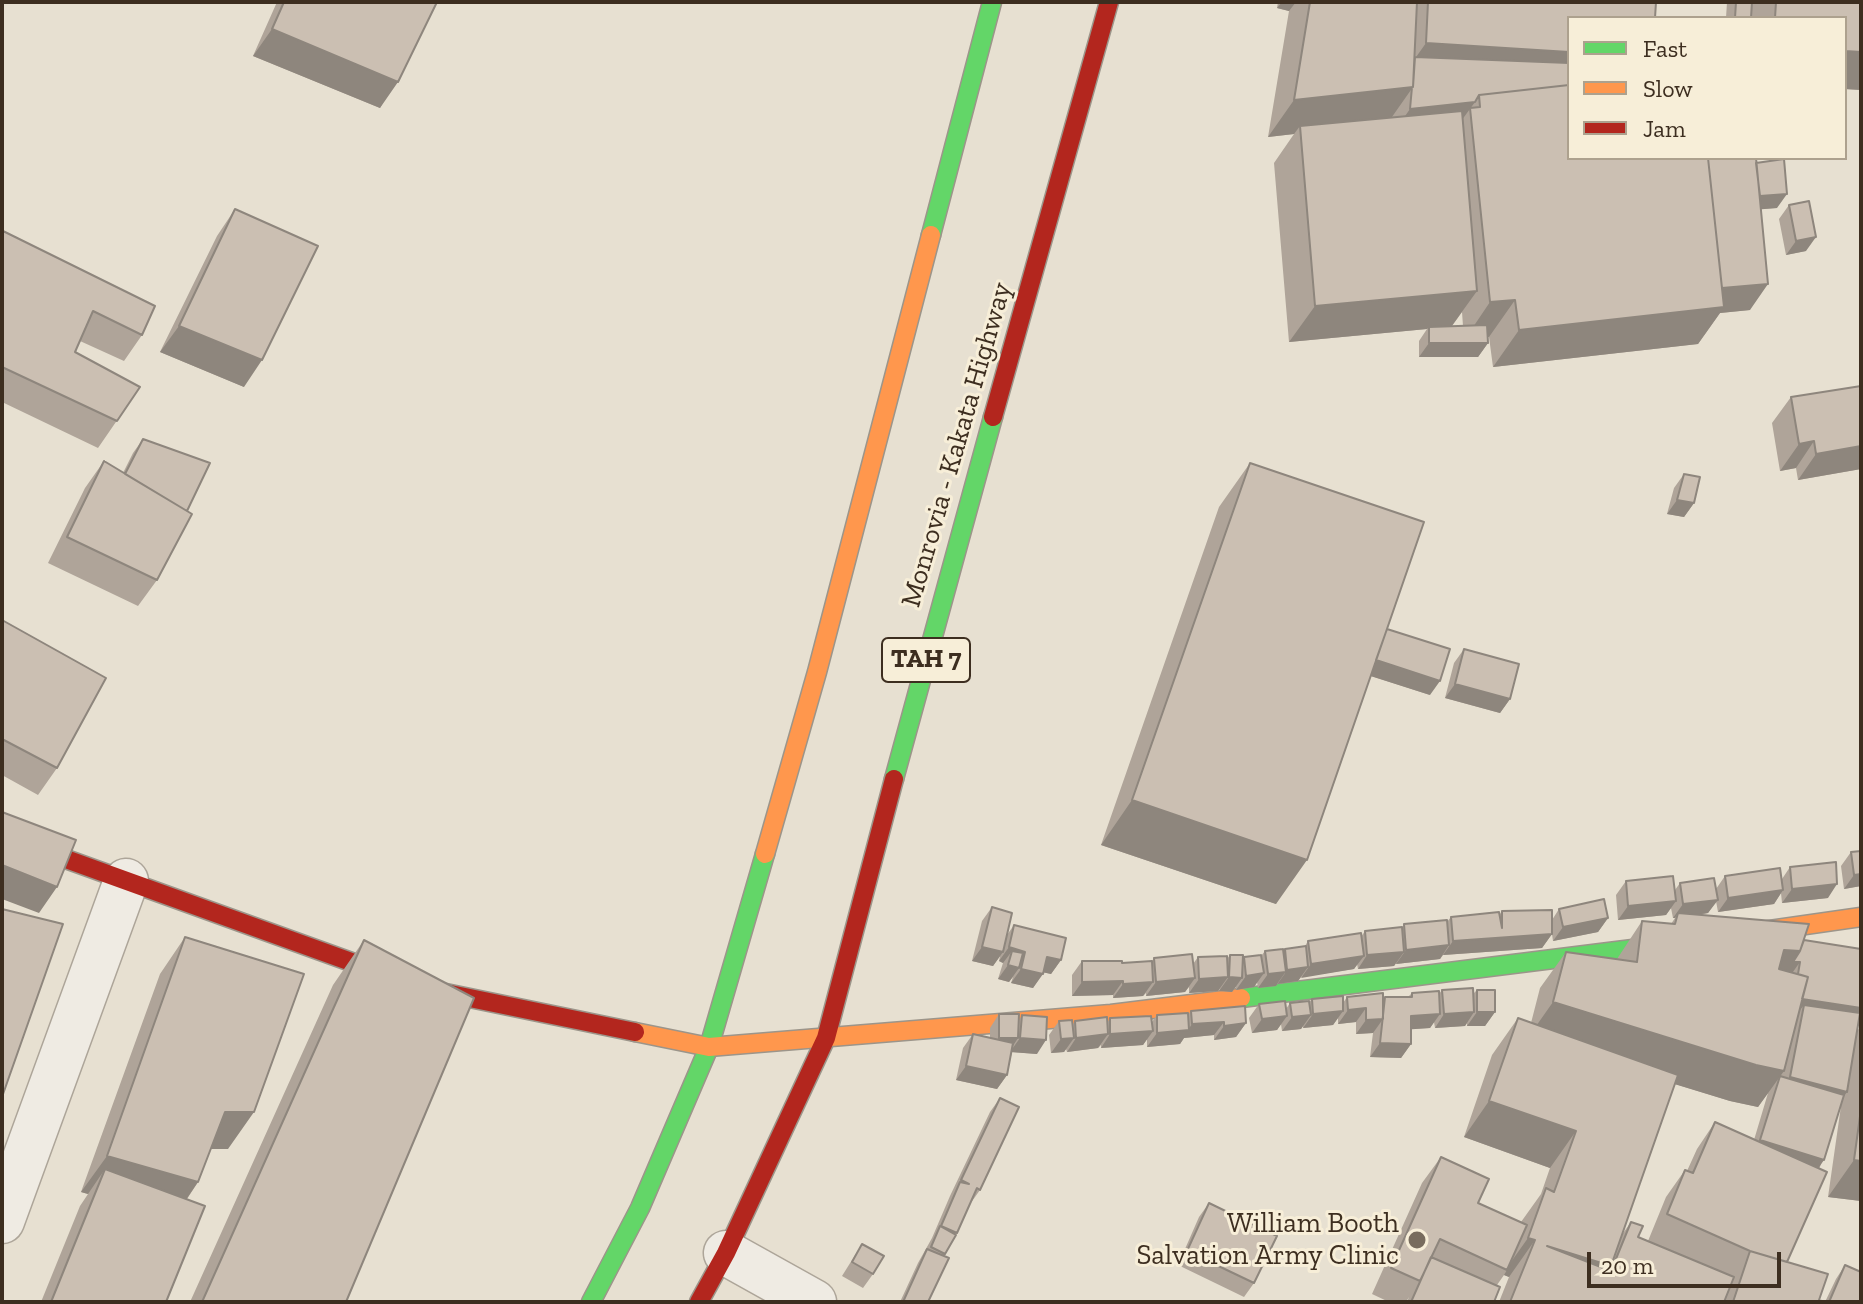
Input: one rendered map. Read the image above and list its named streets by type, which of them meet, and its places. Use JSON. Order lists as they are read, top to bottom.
{
  "streets": {
    "main road": ["Monrovia - Kakata Highway", "TAH 7"]
  },
  "places": ["William Booth Salvation Army Clinic"],
  "legend": ["Fast", "Slow", "Jam"],
  "scale_bar": "20 m"
}
